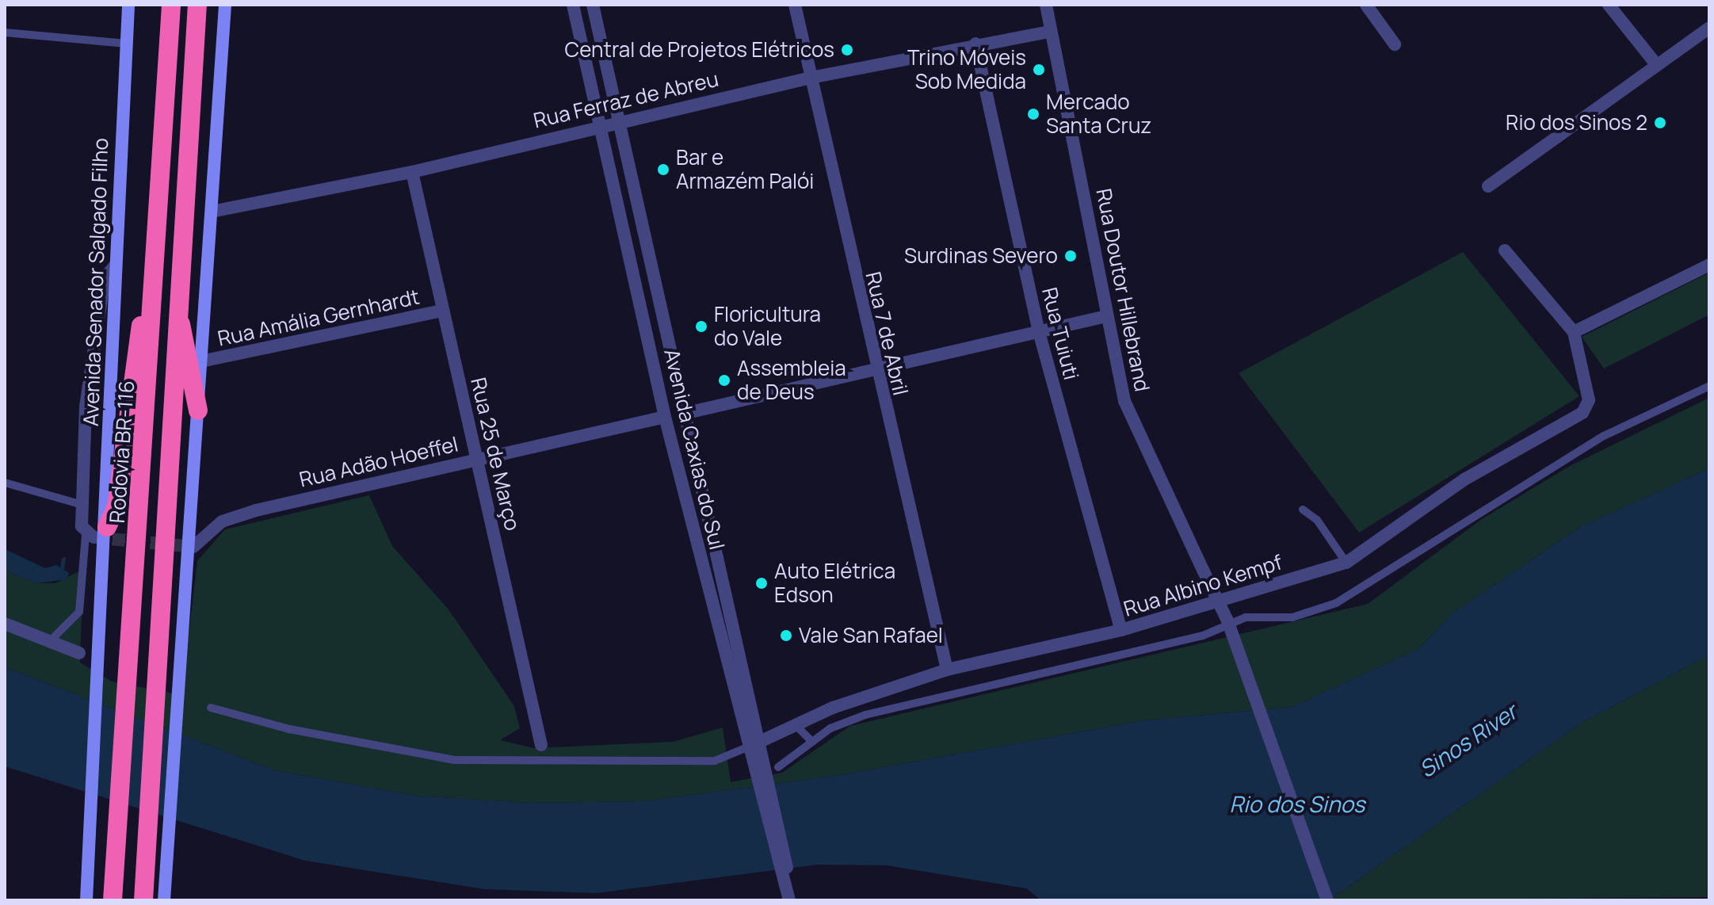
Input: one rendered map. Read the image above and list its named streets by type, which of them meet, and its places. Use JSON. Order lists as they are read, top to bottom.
{
  "streets": {
    "highway": ["Rodovia BR-116"],
    "main road": ["Avenida Senador Salgado Filho"],
    "street": [
      "Rua Ferraz de Abreu",
      "Rua Doutor Hillebrand",
      "Rua Amália Gernhardt",
      "Rua 7 de Abril",
      "Rua Tuiuti",
      "Avenida Caxias do Sul",
      "Rua 25 de Março",
      "Rua Adão Hoeffel",
      "Rua Albino Kempf"
    ]
  },
  "crossings": [
    ["Rua Ferraz de Abreu", "Rua Doutor Hillebrand"],
    ["Rua Ferraz de Abreu", "Rua 7 de Abril"],
    ["Rua Ferraz de Abreu", "Rua Tuiuti"],
    ["Rua Ferraz de Abreu", "Avenida Caxias do Sul"],
    ["Rua Ferraz de Abreu", "Rua 25 de Março"],
    ["Rua Amália Gernhardt", "Rua 25 de Março"],
    ["Rua 7 de Abril", "Rua Albino Kempf"],
    ["Rua Tuiuti", "Rua Albino Kempf"],
    ["Avenida Caxias do Sul", "Rua Adão Hoeffel"],
    ["Avenida Caxias do Sul", "Rua Albino Kempf"],
    ["Rua 25 de Março", "Rua Adão Hoeffel"]
  ],
  "water": ["Sinos River", "Rio dos Sinos"],
  "places": [
    "Central de Projetos Elétricos",
    "Trino Móveis Sob Medida",
    "Mercado Santa Cruz",
    "Rio dos Sinos 2",
    "Bar e Armazém Palói",
    "Surdinas Severo",
    "Floricultura do Vale",
    "Assembleia de Deus",
    "Auto Elétrica Edson",
    "Vale San Rafael"
  ]
}
